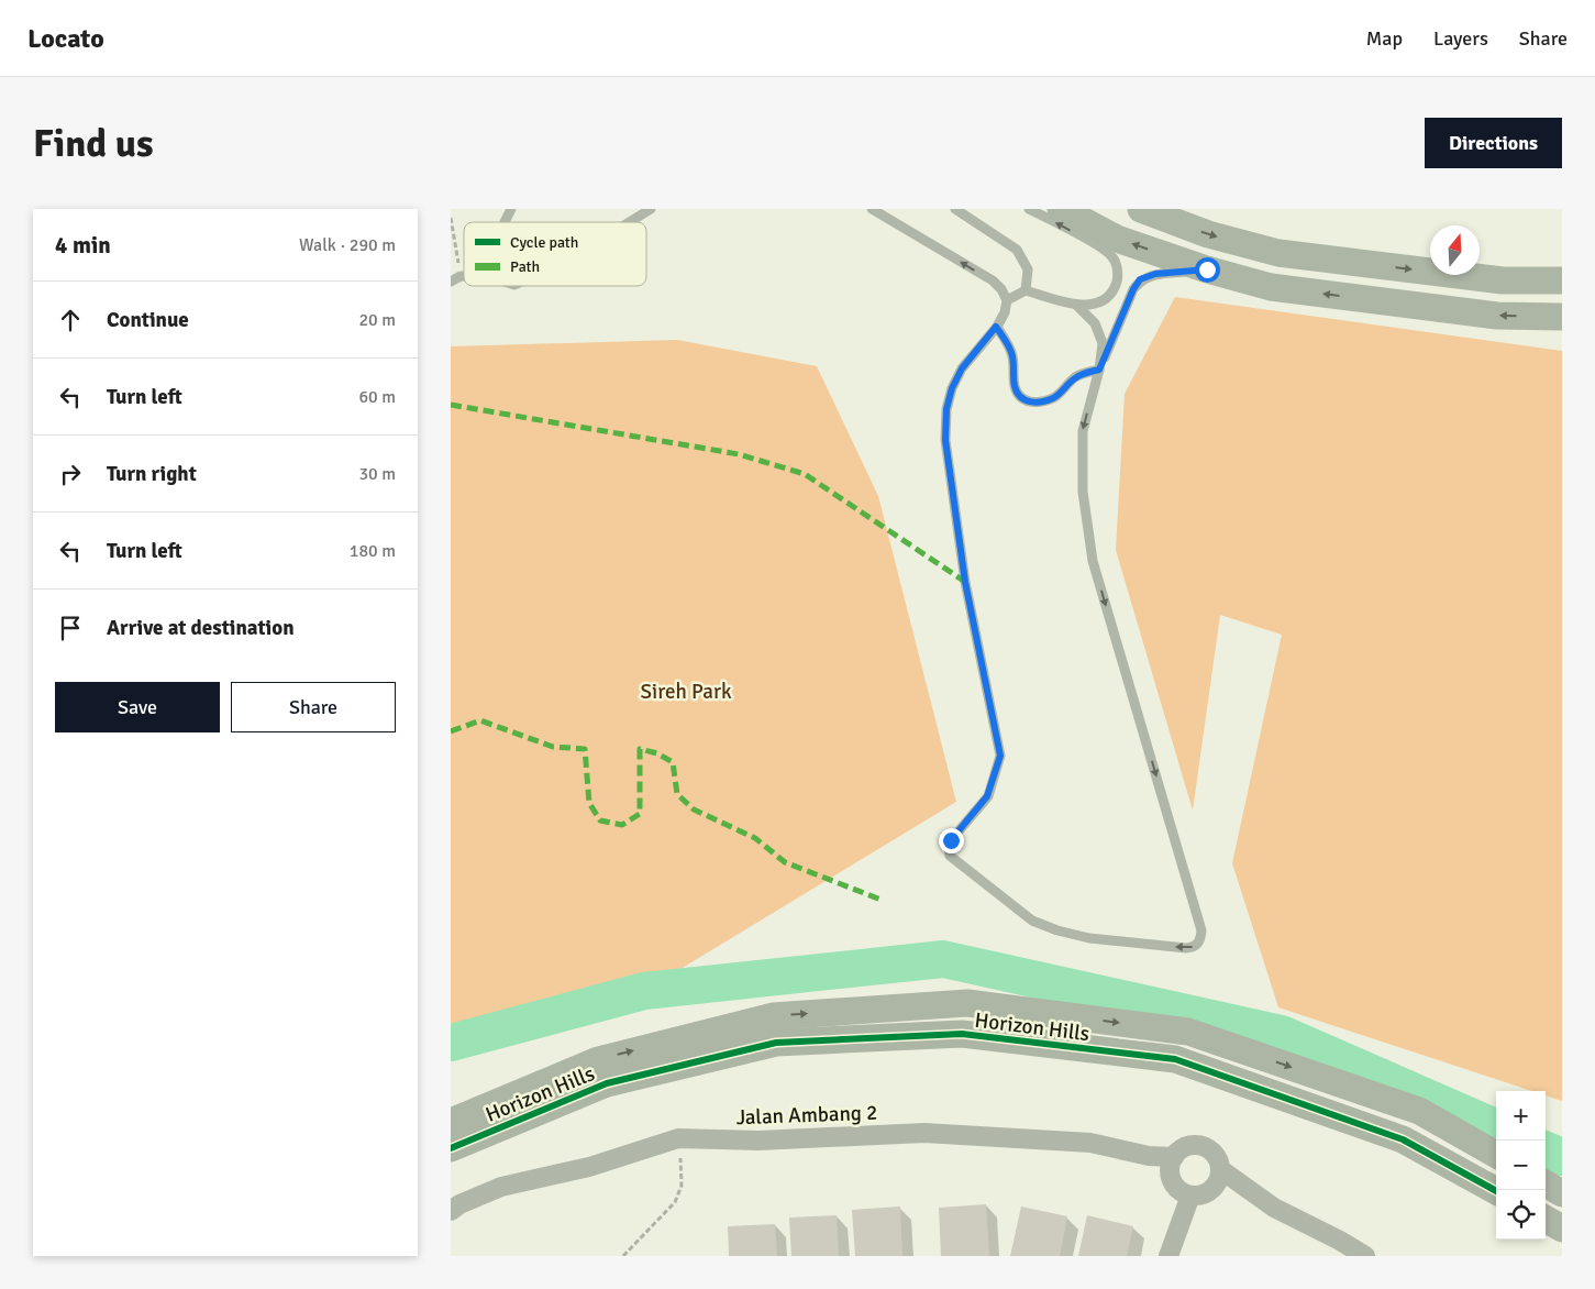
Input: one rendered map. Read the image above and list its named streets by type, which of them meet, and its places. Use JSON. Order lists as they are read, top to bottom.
{
  "streets": {
    "street": ["Horizon Hills", "Jalan Ambang 2"]
  },
  "parks": ["Sireh Park"],
  "legend": ["Cycle path", "Path"],
  "north": "top",
  "page": {
    "header": "Locato",
    "nav": ["Map", "Layers", "Share"],
    "buttons": [
      "Directions",
      ["Save", "Share"]
    ],
    "title": "Find us",
    "heading": ["4 min", "Walk · 290 m"],
    "list": [
      ["Continue", "20 m"],
      ["Turn left", "60 m"],
      ["Turn right", "30 m"],
      ["Turn left", "180 m"],
      "Arrive at destination"
    ],
    "map_buttons": ["+", "−"]
  }
}
